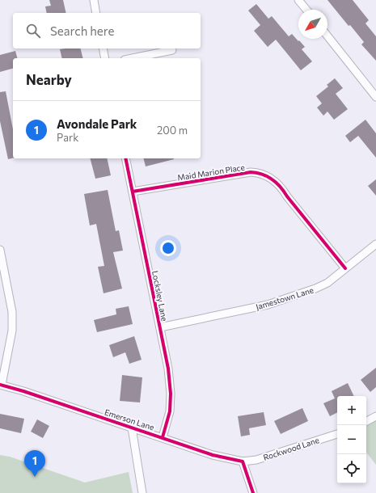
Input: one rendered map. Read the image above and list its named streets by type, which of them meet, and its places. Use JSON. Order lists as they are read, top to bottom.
{
  "streets": {
    "street": [
      "Maid Marion Place",
      "Locksley Lane",
      "Jamestown Lane",
      "Emerson Lane",
      "Rockwood Lane"
    ]
  },
  "crossings": [
    ["Maid Marion Place", "Locksley Lane"],
    ["Maid Marion Place", "Jamestown Lane"],
    ["Locksley Lane", "Jamestown Lane"],
    ["Locksley Lane", "Emerson Lane"],
    ["Emerson Lane", "Rockwood Lane"]
  ],
  "north": "bottom left",
  "page": {
    "search": "Search here",
    "heading": "Nearby",
    "list": [
      {
        "mark": "1",
        "name": "Avondale Park",
        "note": "Park",
        "value": "200 m"
      }
    ],
    "map_buttons": ["+", "−"],
    "pins": "1"
  }
}
